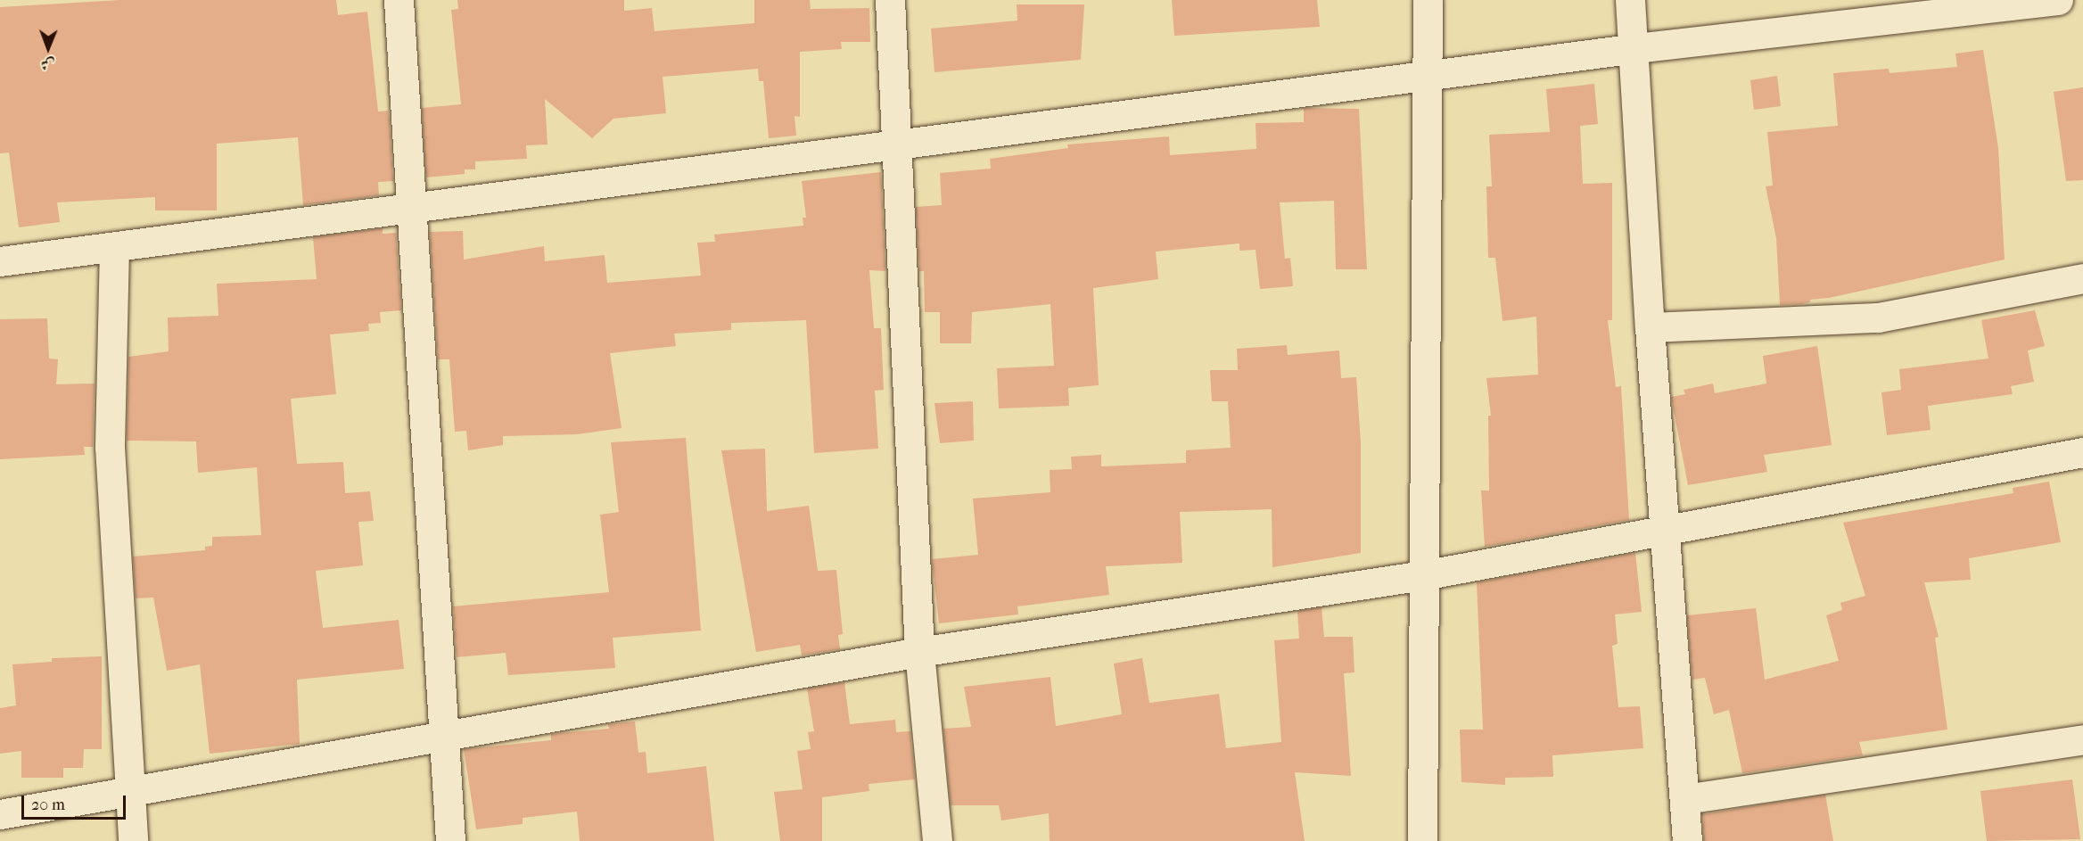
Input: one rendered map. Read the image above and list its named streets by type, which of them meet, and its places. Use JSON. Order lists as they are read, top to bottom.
{
  "scale_bar": "20 m",
  "north": "bottom"
}
